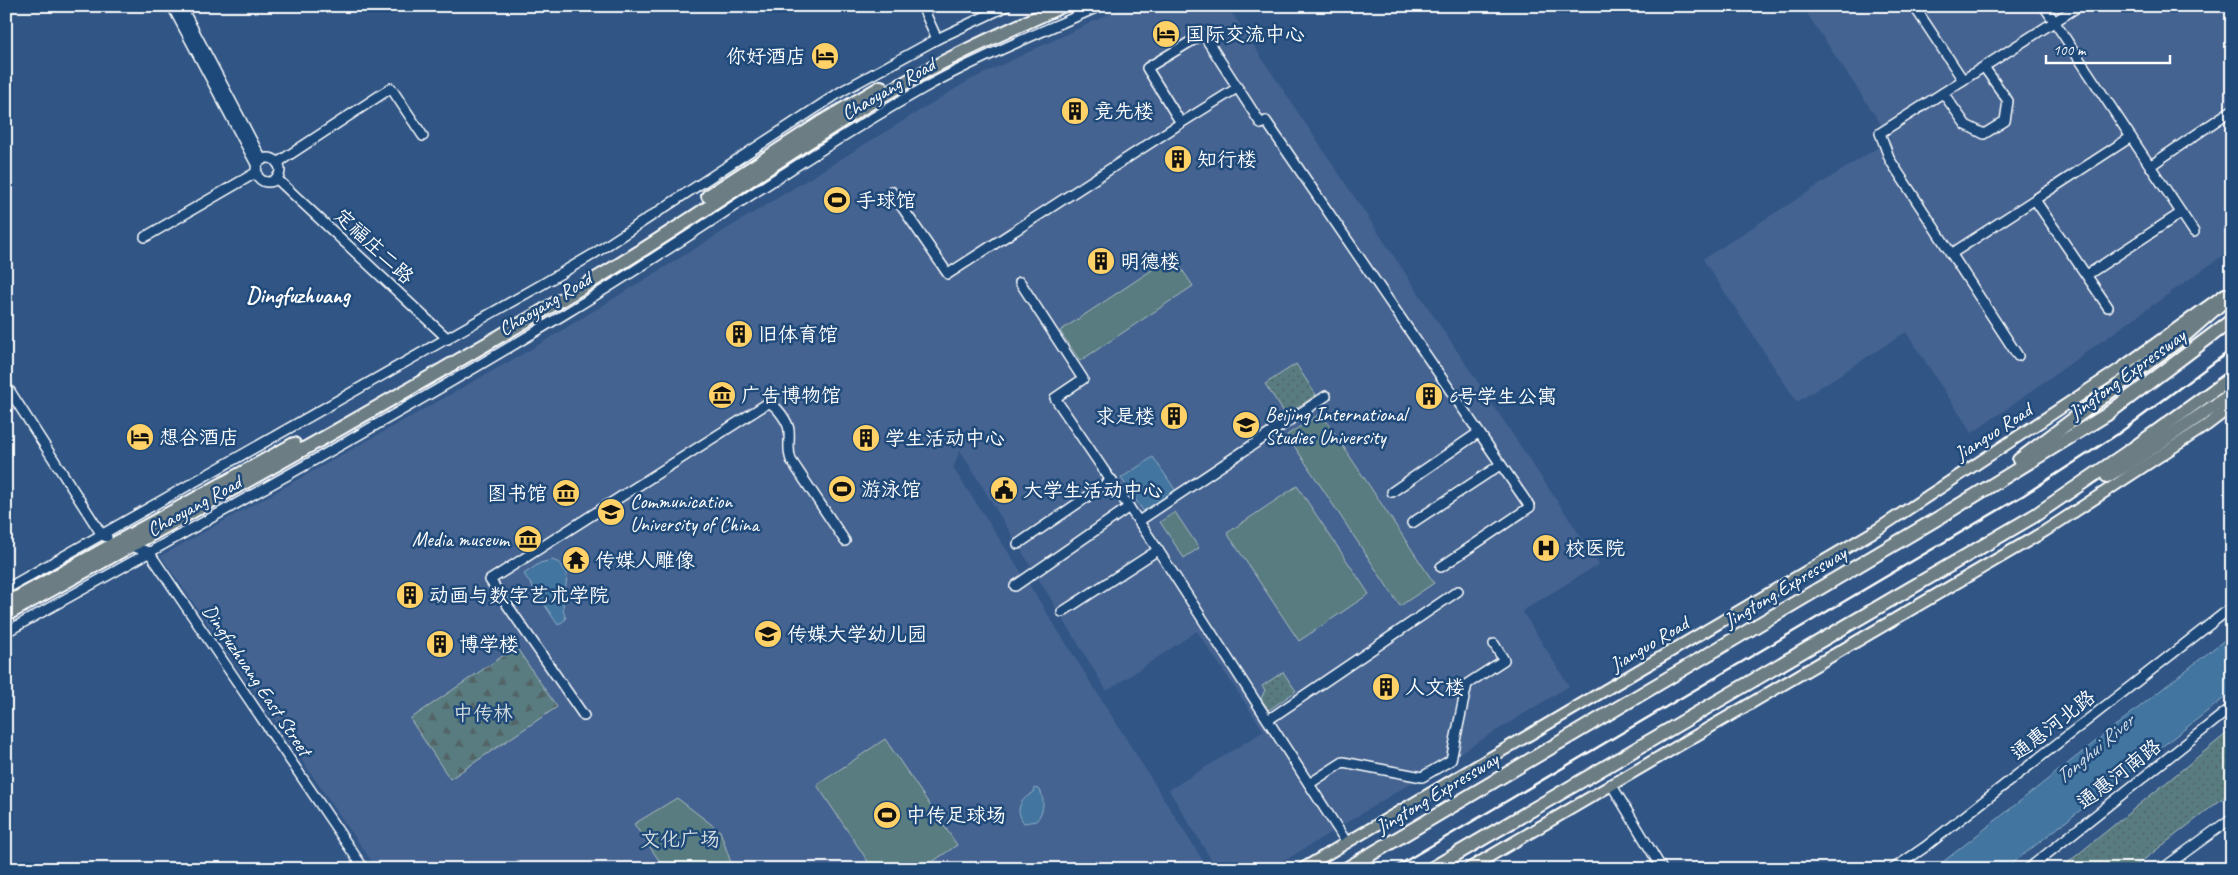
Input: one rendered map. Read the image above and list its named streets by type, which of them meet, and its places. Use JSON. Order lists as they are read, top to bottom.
{
  "streets": {
    "highway": ["Chaoyang Road", "Jingtong Expressway"],
    "main road": ["Jianguo Road"],
    "street": [
      "定福庄二路",
      "Dingfuzhuang East Street",
      "通惠河北路",
      "通惠河南路"
    ]
  },
  "crossings": [
    ["Chaoyang Road", "定福庄二路"],
    ["Chaoyang Road", "Dingfuzhuang East Street"]
  ],
  "districts": ["Dingfuzhuang"],
  "water": ["Tonghui River"],
  "parks": ["中传林", "文化广场"],
  "places": {
    "hotel": ["国际交流中心", "你好酒店", "想谷酒店"],
    "building": [
      "竞先楼",
      "知行楼",
      "明德楼",
      "旧体育馆",
      "6号学生公寓",
      "求是楼",
      "学生活动中心",
      "动画与数字艺术学院",
      "博学楼",
      "人文楼"
    ],
    "sports": ["手球馆", "游泳馆", "中传足球场"],
    "museum": ["广告博物馆", "图书馆", "Media museum"],
    "school or university": ["Beijing International Studies University", "Communication University of China", "传媒大学幼儿园"],
    "public building": ["大学生活动中心"],
    "hospital": ["校医院"],
    "temple": ["传媒人雕像"]
  },
  "scale_bar": "100 m"
}
